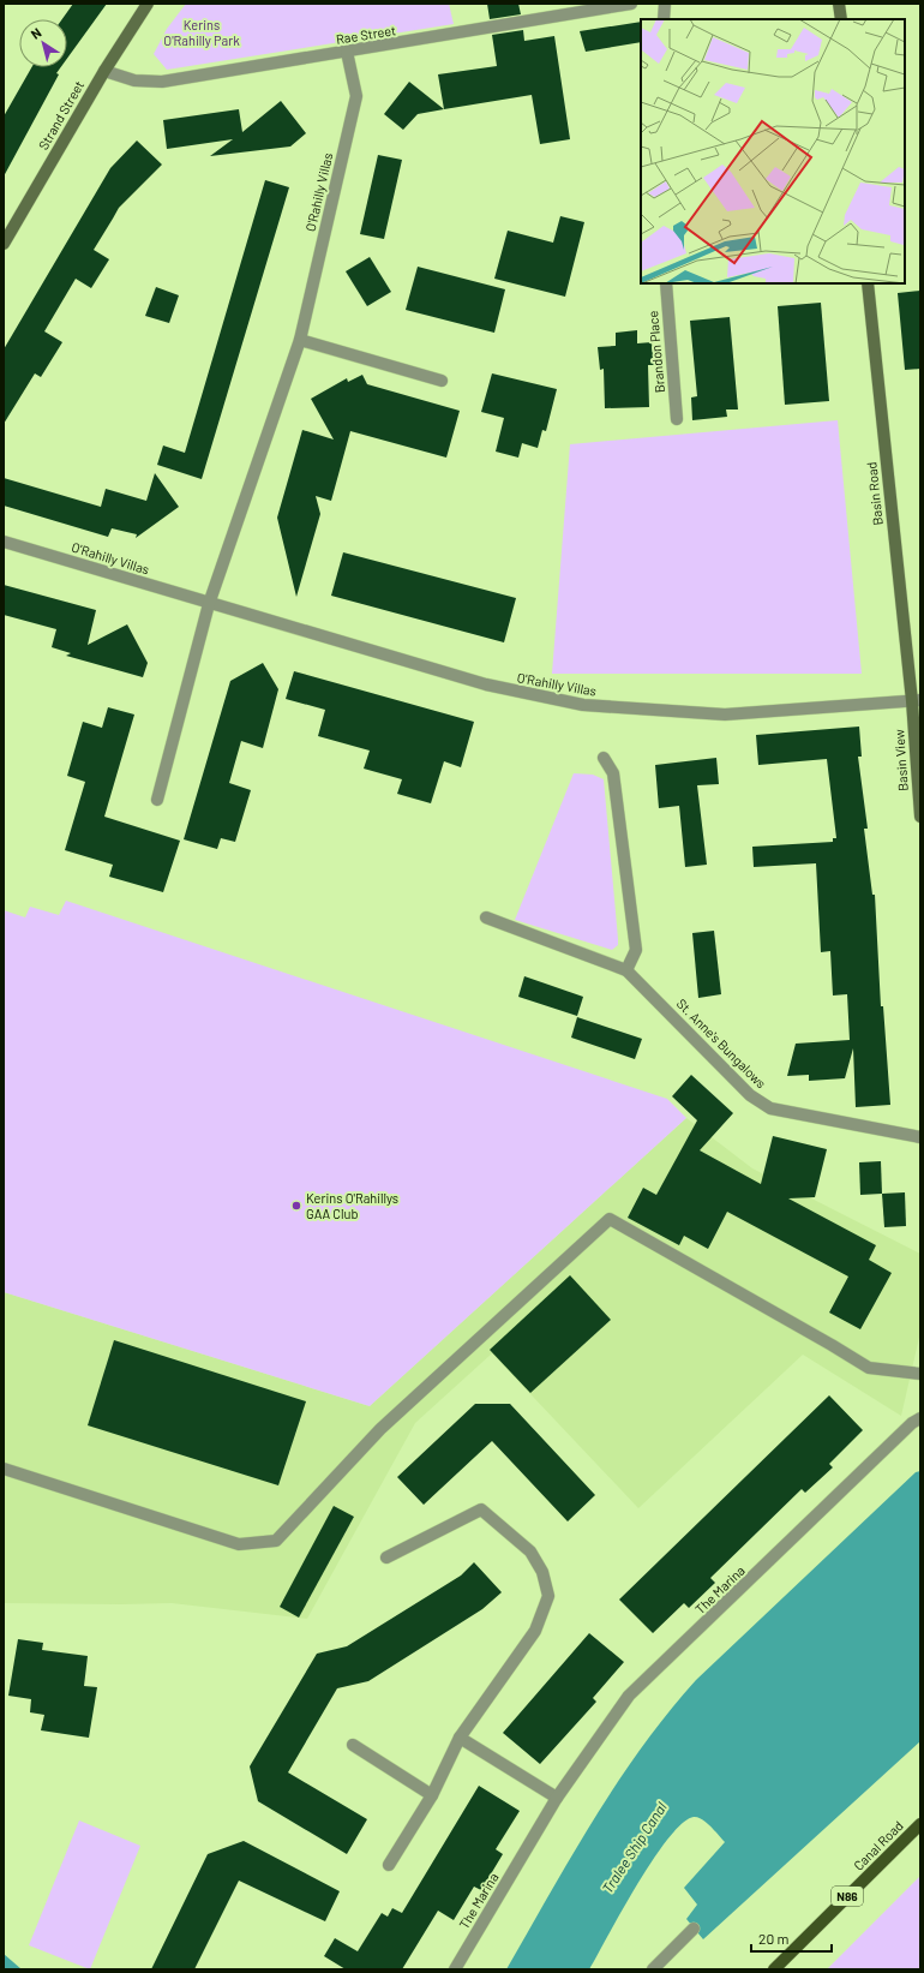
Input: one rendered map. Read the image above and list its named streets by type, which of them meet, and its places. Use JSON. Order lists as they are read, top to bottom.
{
  "streets": {
    "main road": [
      "Strand Street",
      "Basin Road",
      "Basin View",
      "Canal Road",
      "N86"
    ],
    "street": [
      "Rae Street",
      "O'Rahilly Villas",
      "Brandon Place",
      "St. Anne's Bungalows",
      "The Marina"
    ]
  },
  "crossings": [
    ["Rae Street", "Strand Street"],
    ["Rae Street", "O'Rahilly Villas"],
    ["O'Rahilly Villas", "Basin Road"],
    ["O'Rahilly Villas", "Basin View"],
    ["Basin Road", "Basin View"]
  ],
  "water": ["Tralee Ship Canal"],
  "parks": ["Kerins O'Rahilly Park"],
  "places": ["Kerins O'Rahillys GAA Club"],
  "scale_bar": "20 m",
  "north": "top left"
}
